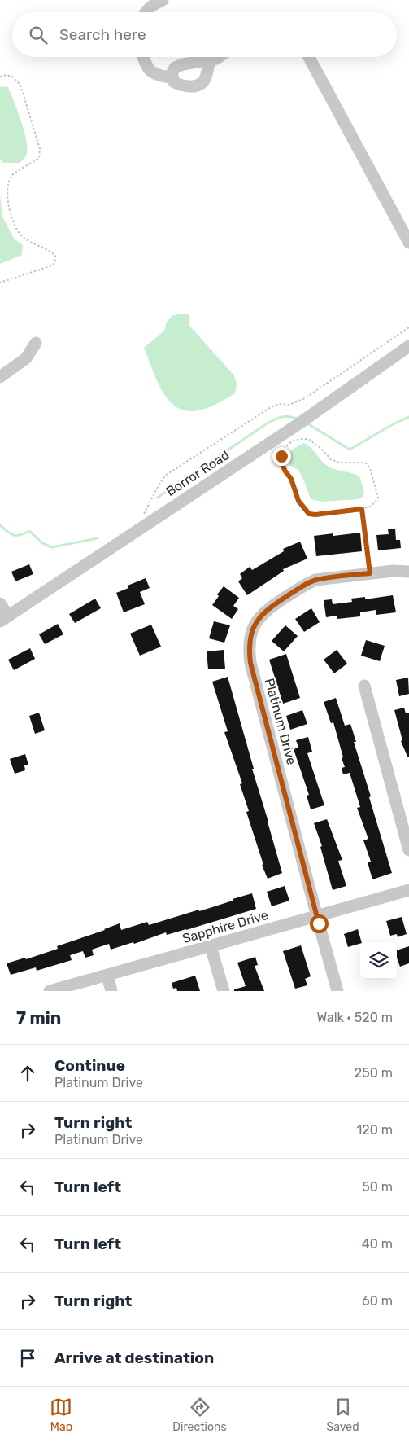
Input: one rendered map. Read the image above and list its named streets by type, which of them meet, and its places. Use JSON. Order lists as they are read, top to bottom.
{
  "streets": {
    "street": ["Borror Road", "Platinum Drive", "Sapphire Drive"]
  },
  "crossings": [
    ["Platinum Drive", "Sapphire Drive"]
  ],
  "page": {
    "search": "Search here",
    "heading": ["7 min", "Walk · 520 m"],
    "list": [
      ["Continue", "Platinum Drive", "250 m"],
      ["Turn right", "Platinum Drive", "120 m"],
      ["Turn left", "50 m"],
      ["Turn left", "40 m"],
      ["Turn right", "60 m"],
      "Arrive at destination"
    ],
    "nav": ["Map", "Directions", "Saved"]
  }
}
